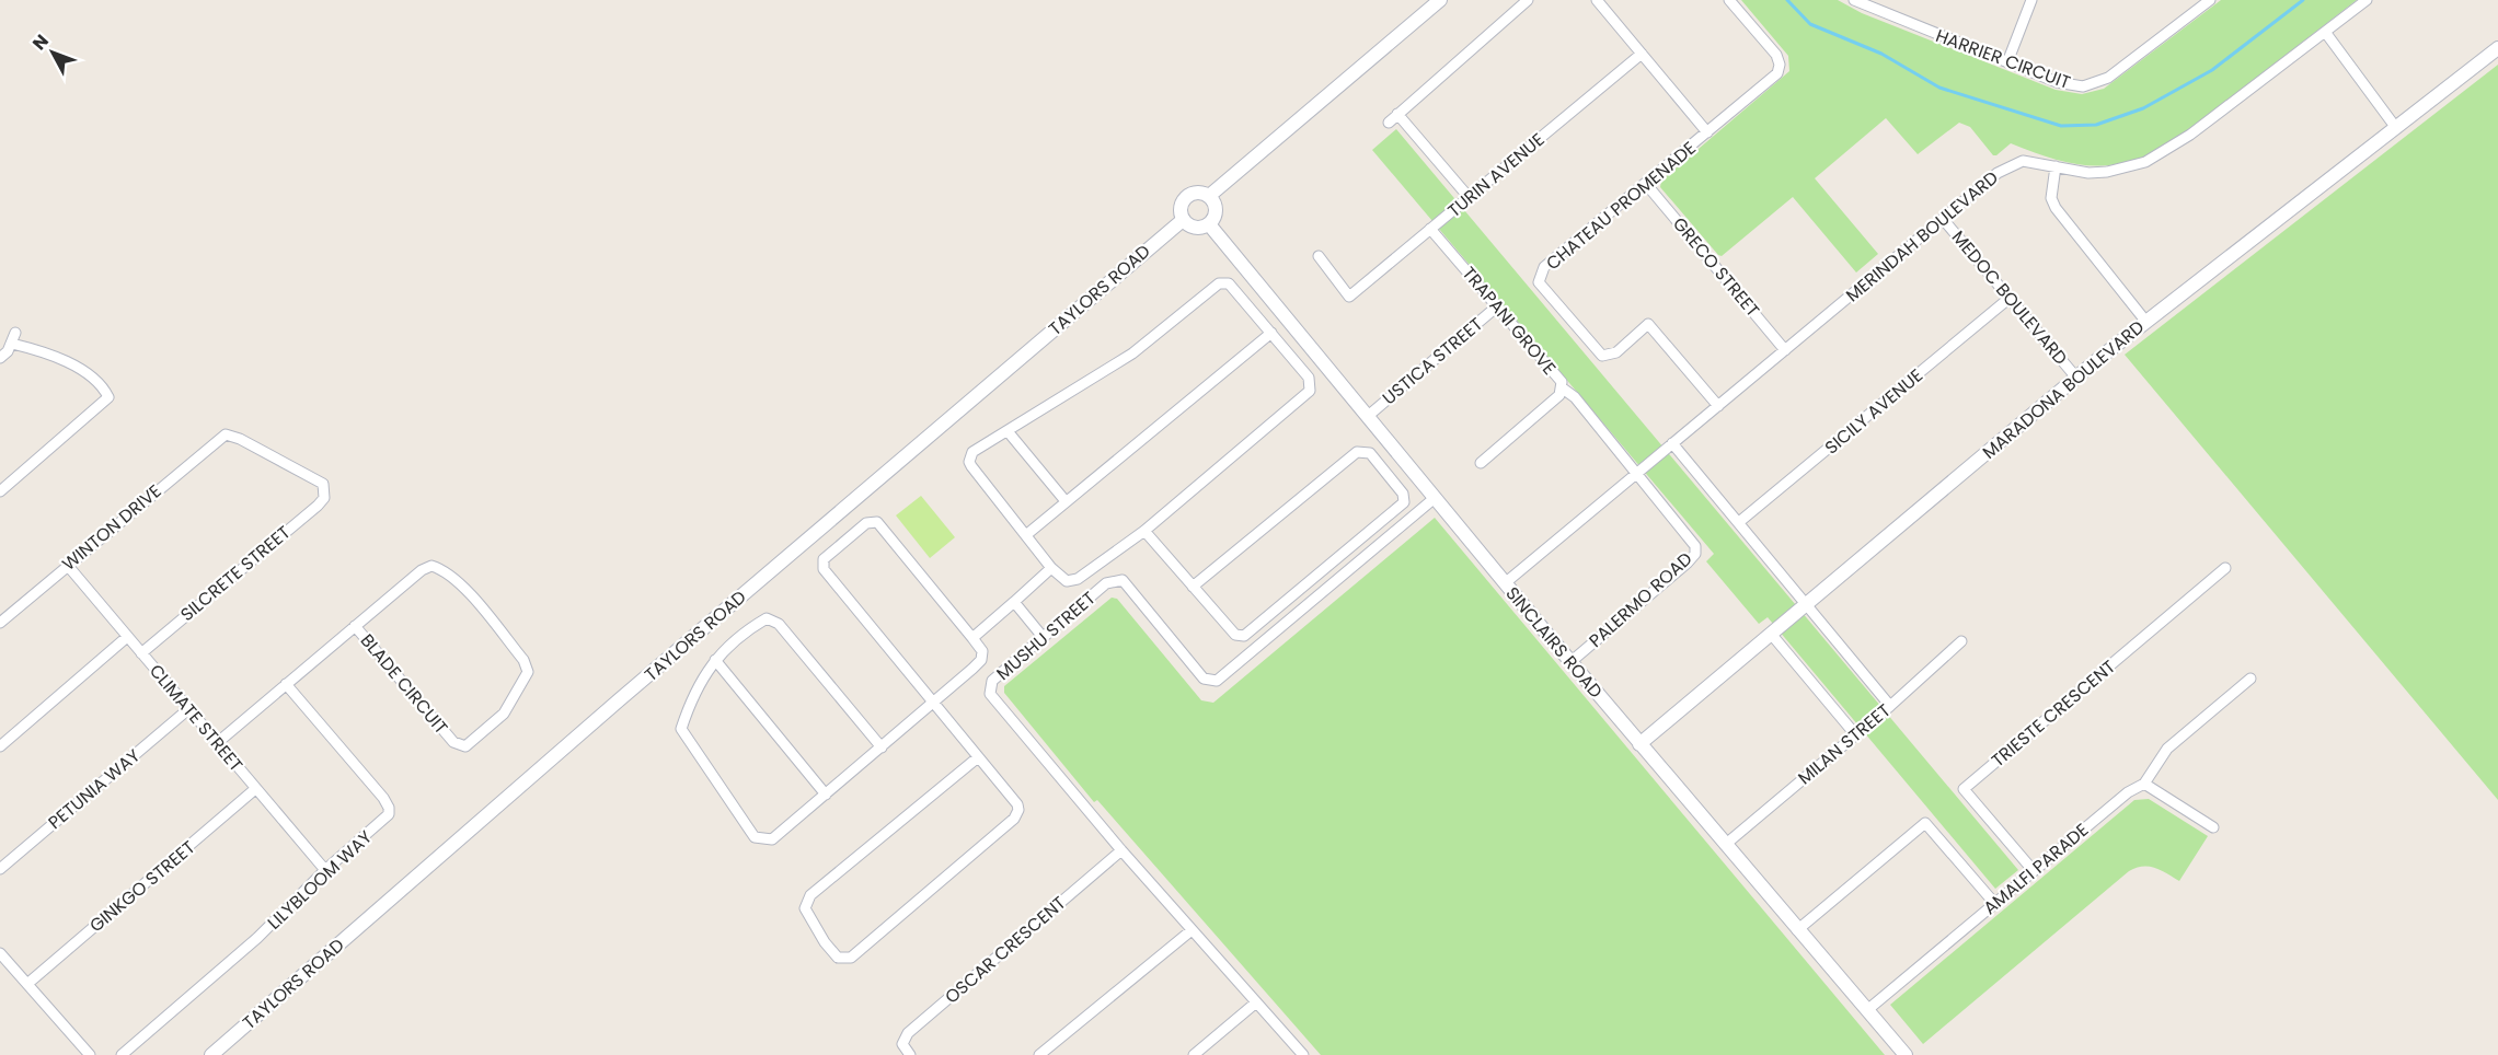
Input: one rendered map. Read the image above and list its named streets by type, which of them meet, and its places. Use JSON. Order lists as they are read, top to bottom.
{
  "streets": {
    "street": [
      "HARRIER CIRCUIT",
      "TURIN AVENUE",
      "CHATEAU PROMENADE",
      "MERINDAH BOULEVARD",
      "GRECO STREET",
      "TAYLORS ROAD",
      "MEDOC BOULEVARD",
      "TRAPANI GROVE",
      "USTICA STREET",
      "MARADONA BOULEVARD",
      "SICILY AVENUE",
      "WINTON DRIVE",
      "SILCRETE STREET",
      "PALERMO ROAD",
      "MUSHU STREET",
      "SINCLAIRS ROAD",
      "BLADE CIRCUIT",
      "TRIESTE CRESCENT",
      "CLIMATE STREET",
      "MILAN STREET",
      "PETUNIA WAY",
      "AMALFI PARADE",
      "LILYBLOOM WAY",
      "GINKGO STREET",
      "OSCAR CRESCENT"
    ]
  },
  "crossings": [
    ["TURIN AVENUE", "TRAPANI GROVE"],
    ["CHATEAU PROMENADE", "MERINDAH BOULEVARD"],
    ["CHATEAU PROMENADE", "GRECO STREET"],
    ["MERINDAH BOULEVARD", "GRECO STREET"],
    ["MERINDAH BOULEVARD", "MEDOC BOULEVARD"],
    ["MERINDAH BOULEVARD", "PALERMO ROAD"],
    ["MERINDAH BOULEVARD", "SINCLAIRS ROAD"],
    ["TAYLORS ROAD", "SINCLAIRS ROAD"],
    ["MEDOC BOULEVARD", "MARADONA BOULEVARD"],
    ["MEDOC BOULEVARD", "SICILY AVENUE"],
    ["TRAPANI GROVE", "USTICA STREET"],
    ["USTICA STREET", "SINCLAIRS ROAD"],
    ["MARADONA BOULEVARD", "SINCLAIRS ROAD"],
    ["WINTON DRIVE", "SILCRETE STREET"],
    ["WINTON DRIVE", "CLIMATE STREET"],
    ["SILCRETE STREET", "CLIMATE STREET"],
    ["PALERMO ROAD", "SINCLAIRS ROAD"],
    ["MUSHU STREET", "SINCLAIRS ROAD"],
    ["MUSHU STREET", "OSCAR CRESCENT"],
    ["SINCLAIRS ROAD", "MILAN STREET"],
    ["SINCLAIRS ROAD", "AMALFI PARADE"],
    ["BLADE CIRCUIT", "CLIMATE STREET"],
    ["BLADE CIRCUIT", "LILYBLOOM WAY"],
    ["TRIESTE CRESCENT", "AMALFI PARADE"],
    ["CLIMATE STREET", "PETUNIA WAY"],
    ["CLIMATE STREET", "LILYBLOOM WAY"],
    ["CLIMATE STREET", "GINKGO STREET"]
  ],
  "north": "top left"
}
